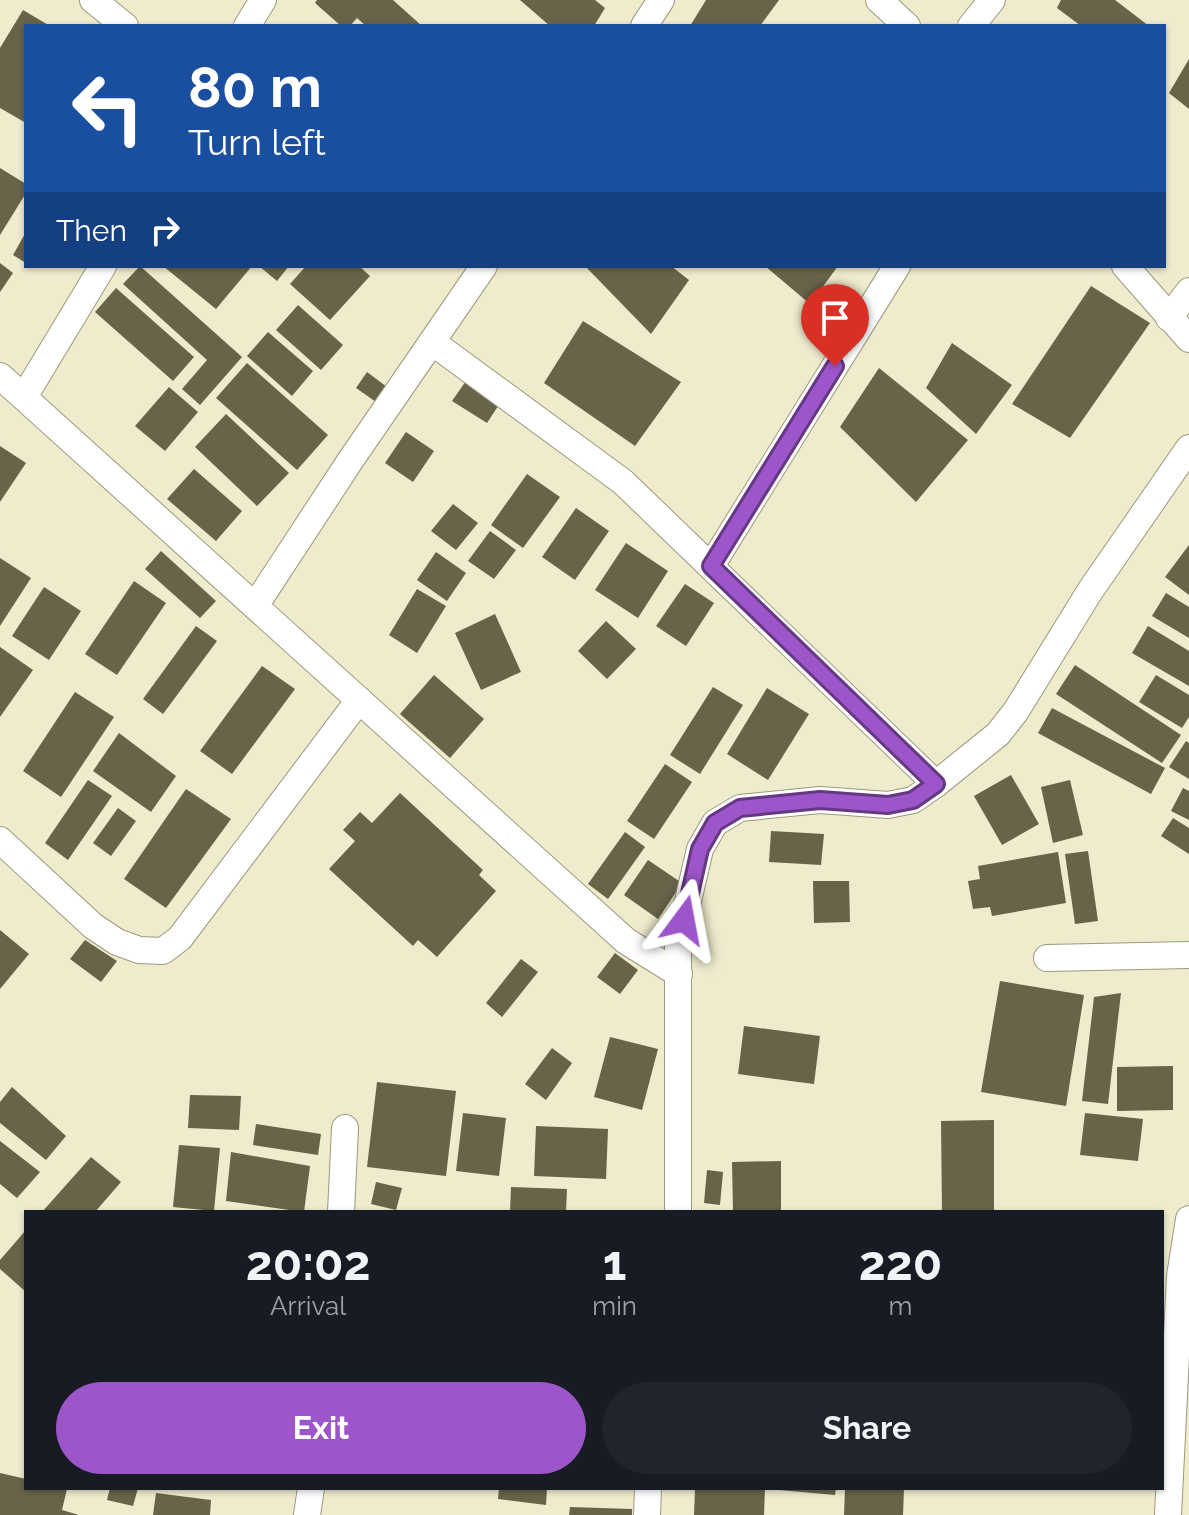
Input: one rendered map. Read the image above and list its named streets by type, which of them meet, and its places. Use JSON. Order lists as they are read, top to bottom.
{
  "page": {
    "turn": ["80 m", "Turn left"],
    "then": "Then",
    "eta": [
      "20:02",
      "Arrival",
      "1",
      "min",
      "220",
      "m"
    ],
    "buttons": ["Exit", "Share"]
  }
}
